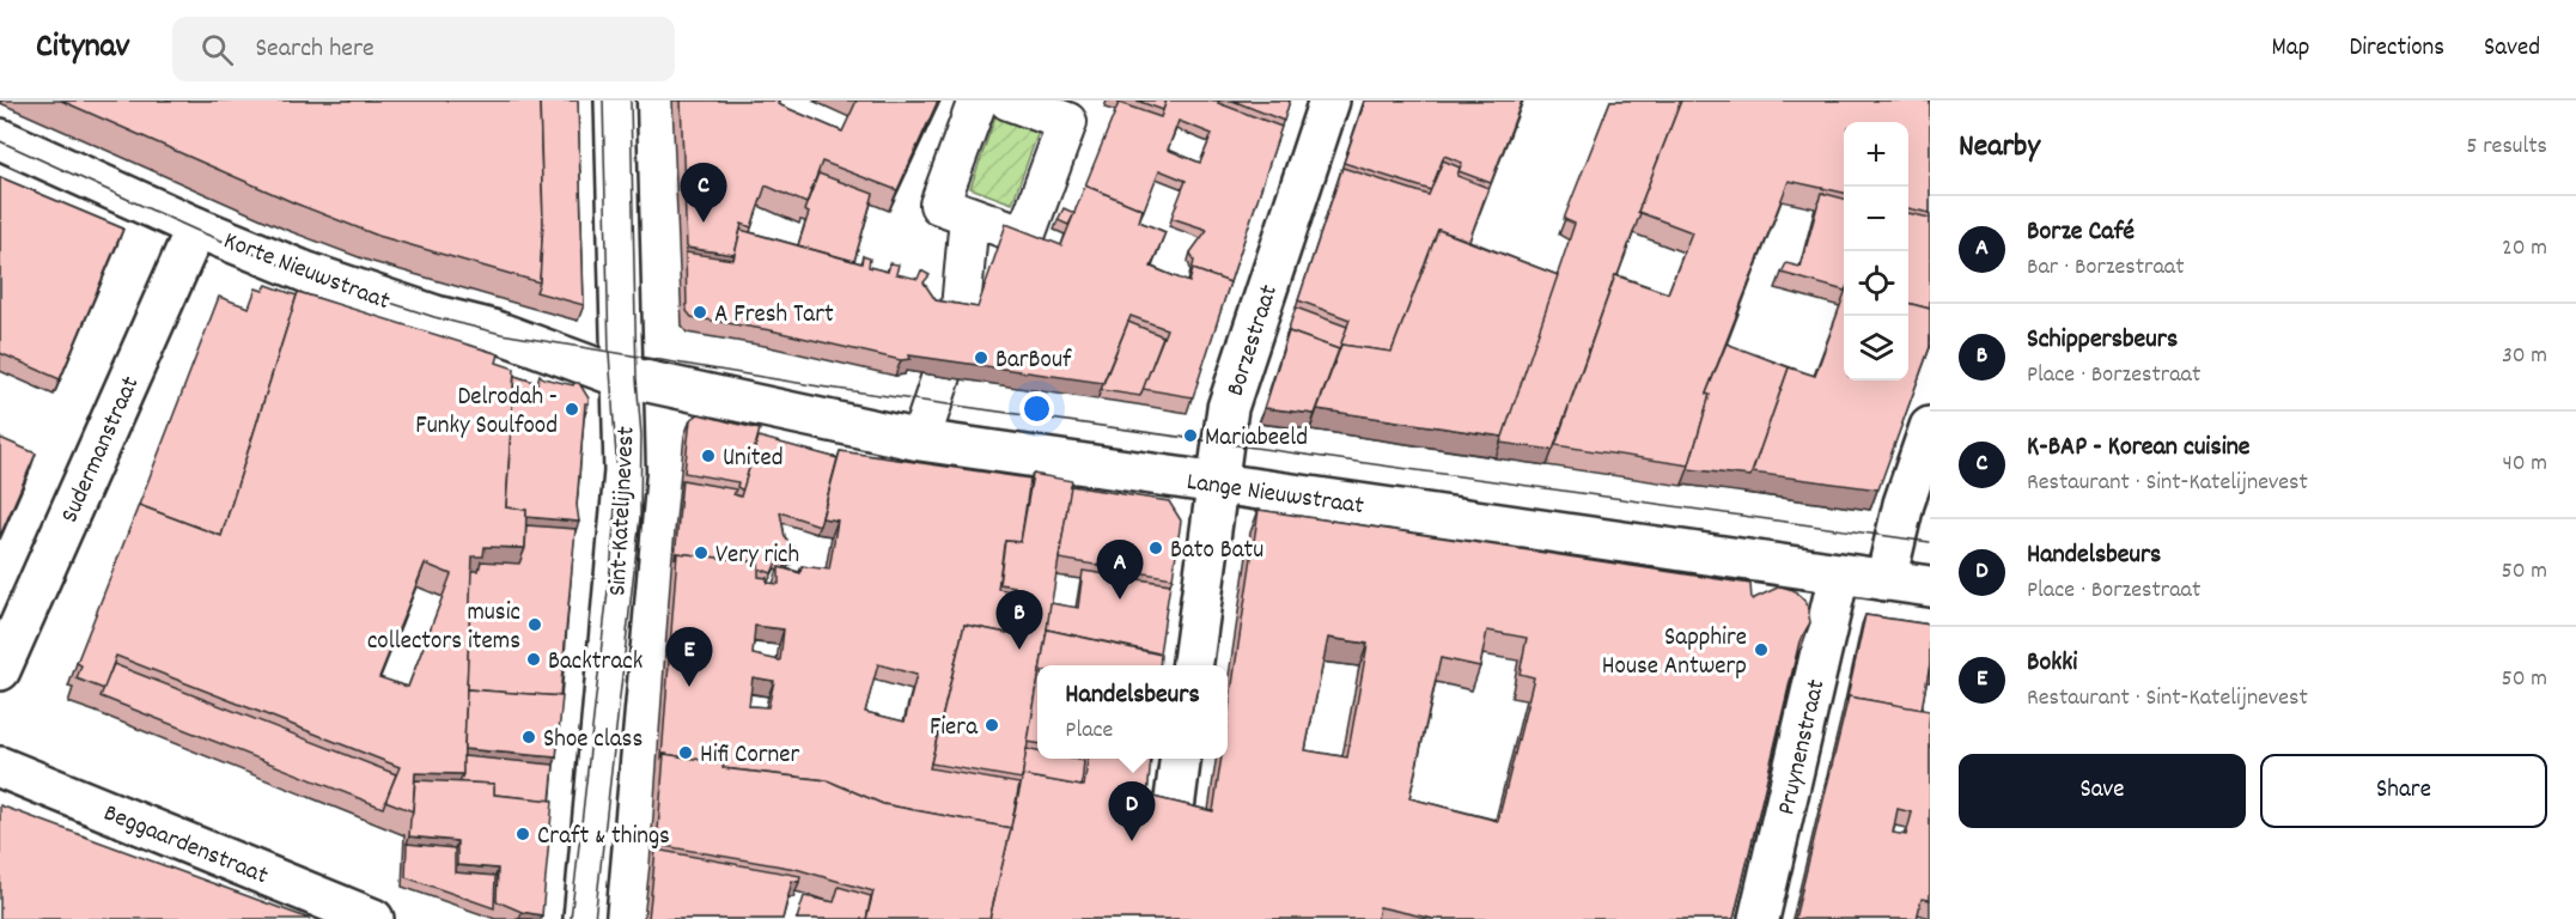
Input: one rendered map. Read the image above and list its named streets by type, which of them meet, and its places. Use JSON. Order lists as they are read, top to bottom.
{
  "streets": {
    "street": [
      "Korte Nieuwstraat",
      "Borzestraat",
      "Sudermanstraat",
      "Lange Nieuwstraat",
      "Sint-Katelijnevest",
      "Pruynenstraat",
      "Beggaardenstraat"
    ]
  },
  "crossings": [
    ["Korte Nieuwstraat", "Sudermanstraat"],
    ["Korte Nieuwstraat", "Lange Nieuwstraat"],
    ["Korte Nieuwstraat", "Sint-Katelijnevest"],
    ["Borzestraat", "Lange Nieuwstraat"],
    ["Lange Nieuwstraat", "Sint-Katelijnevest"],
    ["Lange Nieuwstraat", "Pruynenstraat"]
  ],
  "places": [
    "A Fresh Tart",
    "BarBouf",
    "Delrodah - Funky Soulfood",
    "Mariabeeld",
    "United",
    "Bato Batu",
    "Very rich",
    "music collectors items",
    "Sapphire House Antwerp",
    "Backtrack",
    "Fiera",
    "Shoe class",
    "Hifi Corner",
    "Craft & things"
  ],
  "page": {
    "header": "Citynav",
    "search": "Search here",
    "nav": ["Map", "Directions", "Saved"],
    "heading": ["Nearby", "5 results"],
    "map_buttons": ["+", "−"],
    "pins": [
      "C",
      "A",
      "B",
      "E",
      "D"
    ],
    "list": [
      {
        "mark": "A",
        "name": "Borze Café",
        "note": "Bar · Borzestraat",
        "value": "20 m"
      },
      {
        "mark": "B",
        "name": "Schippersbeurs",
        "note": "Place · Borzestraat",
        "value": "30 m"
      },
      {
        "mark": "C",
        "name": "K-BAP - Korean cuisine",
        "note": "Restaurant · Sint-Katelijnevest",
        "value": "40 m"
      },
      {
        "mark": "D",
        "name": "Handelsbeurs",
        "note": "Place · Borzestraat",
        "value": "50 m"
      },
      {
        "mark": "E",
        "name": "Bokki",
        "note": "Restaurant · Sint-Katelijnevest",
        "value": "50 m"
      }
    ],
    "popup": ["Handelsbeurs", "Place"],
    "buttons": ["Save", "Share"]
  }
}
